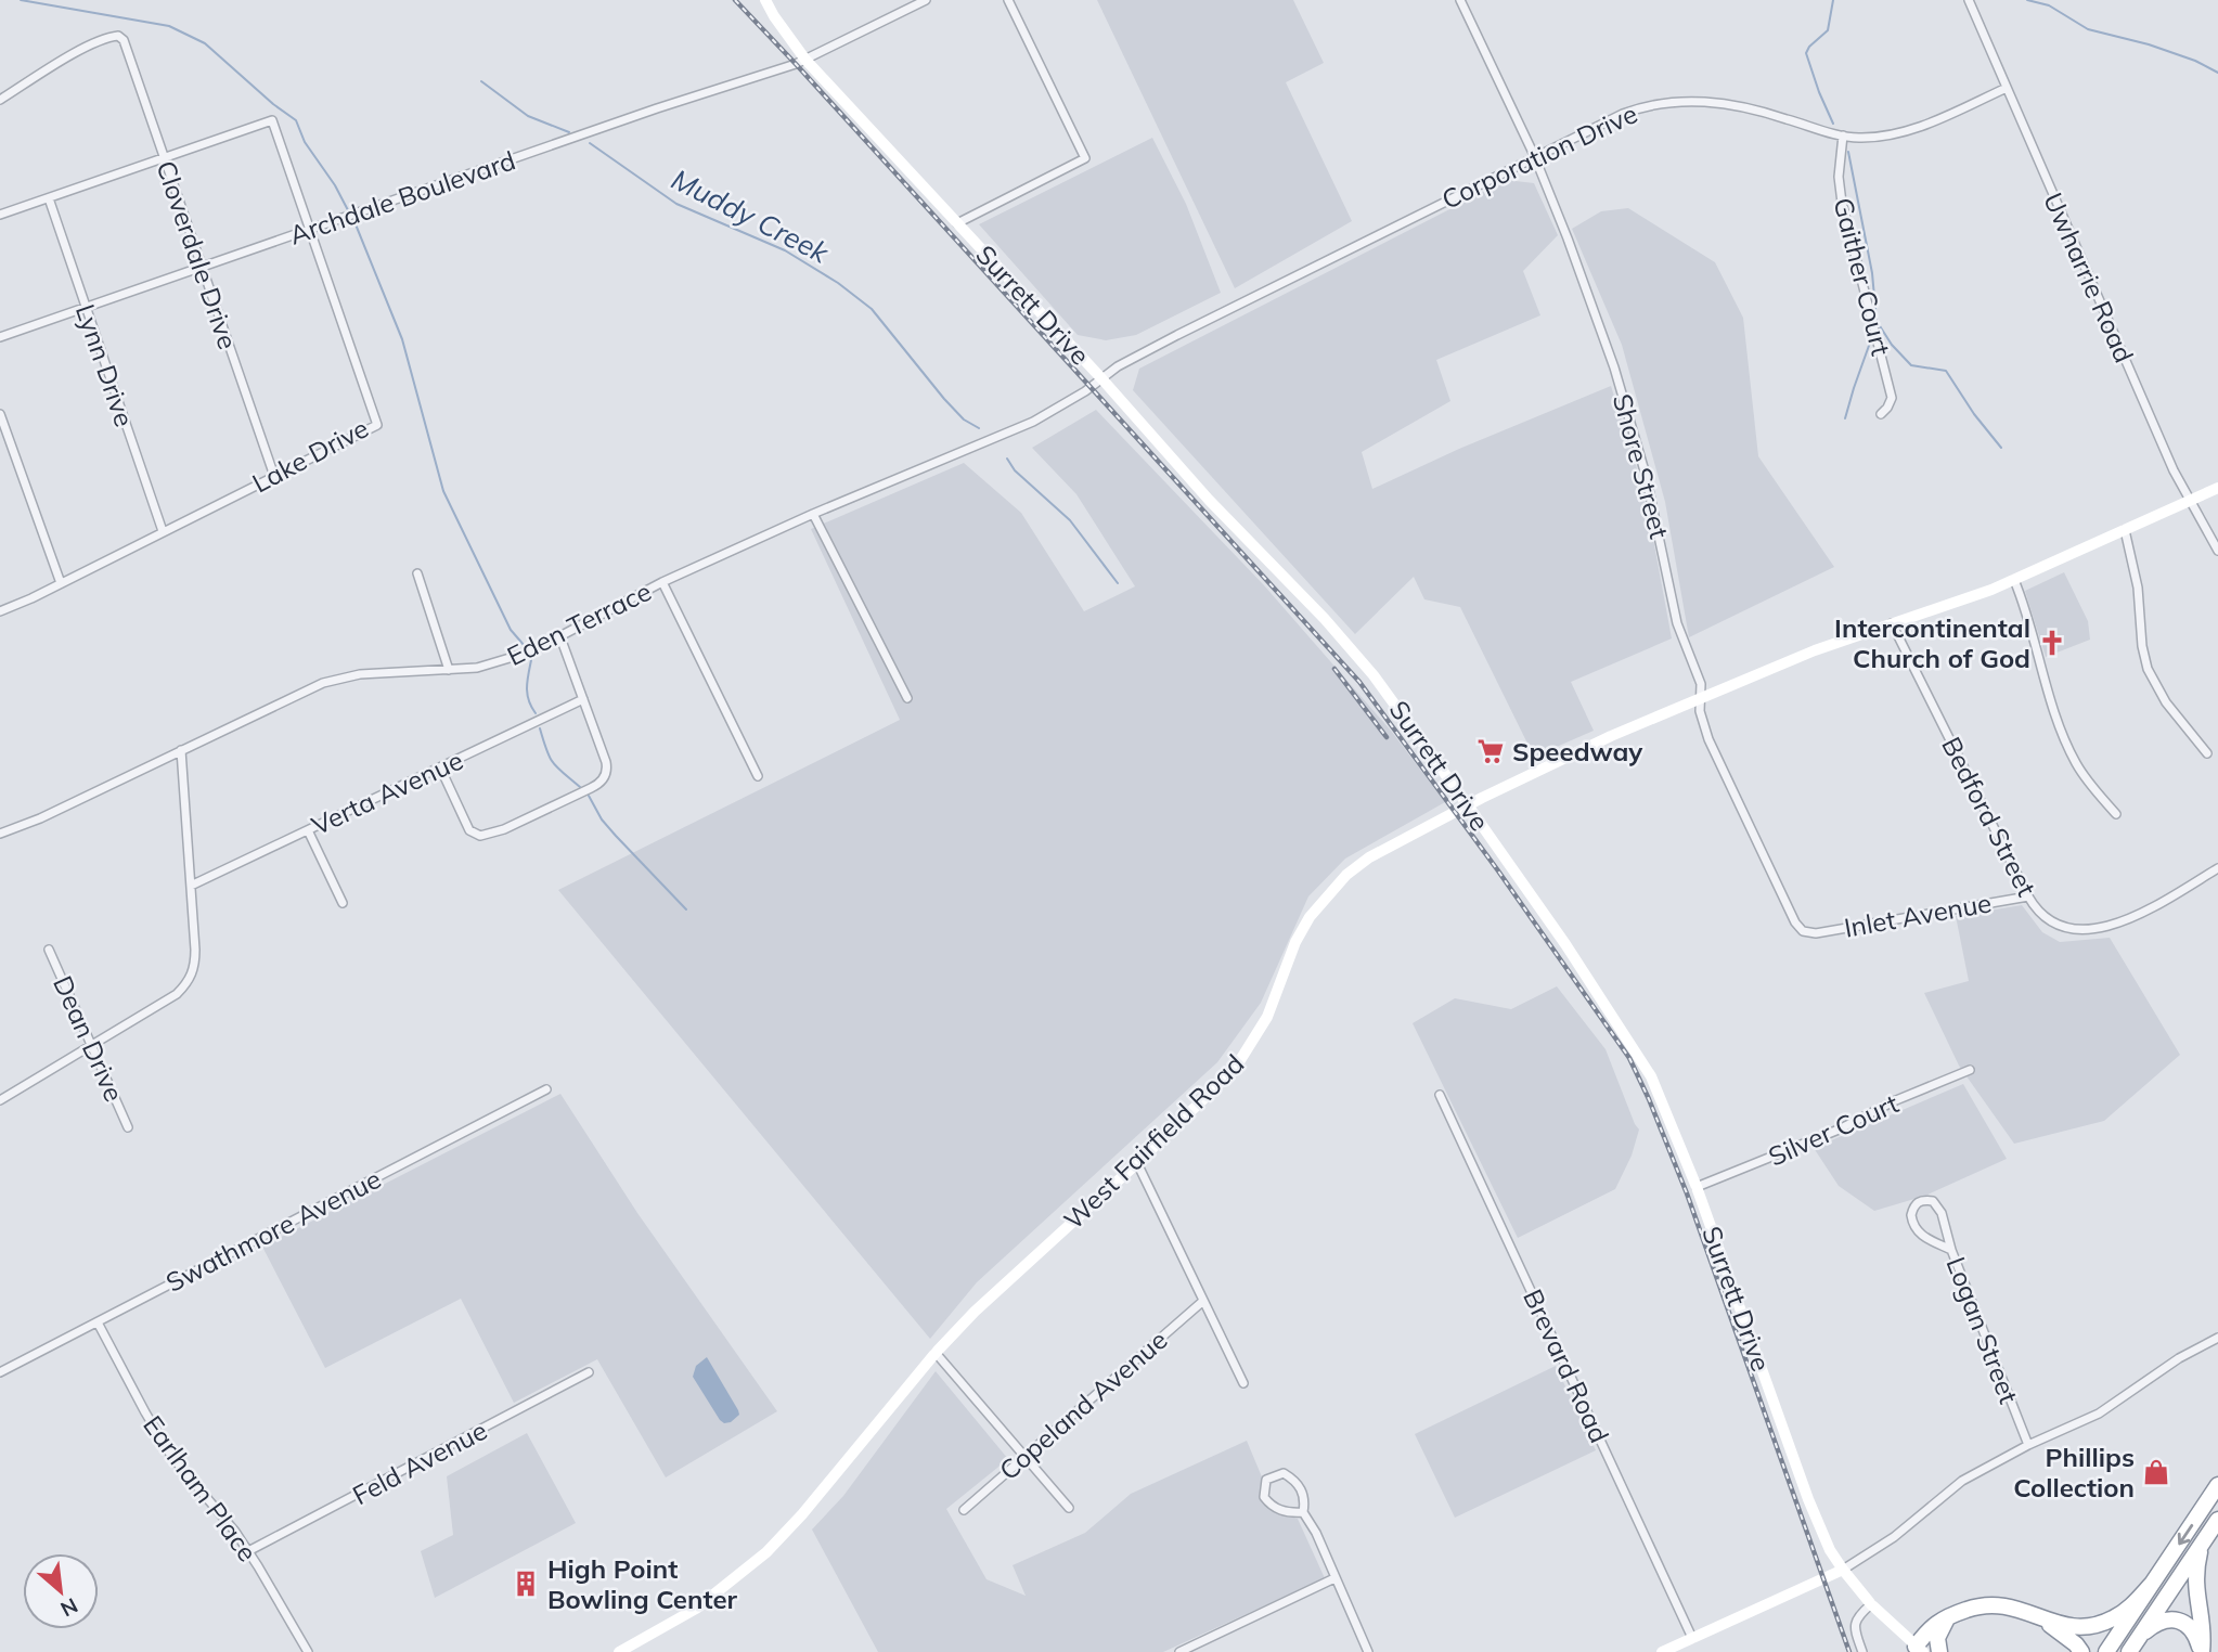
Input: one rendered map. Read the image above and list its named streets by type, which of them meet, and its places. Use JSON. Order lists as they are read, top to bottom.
{
  "streets": {
    "street": [
      "Corporation Drive",
      "Archdale Boulevard",
      "Cloverdale Drive",
      "Gaither Court",
      "Uwharrie Road",
      "Surrett Drive",
      "Lynn Drive",
      "Lake Drive",
      "Shore Street",
      "Eden Terrace",
      "Verta Avenue",
      "Bedford Street",
      "Inlet Avenue",
      "Dean Drive",
      "Silver Court",
      "West Fairfield Road",
      "Swathmore Avenue",
      "Logan Street",
      "Brevard Road",
      "Copeland Avenue",
      "Feld Avenue",
      "Earlham Place"
    ]
  },
  "crossings": [
    ["Corporation Drive", "Gaither Court"],
    ["Corporation Drive", "Uwharrie Road"],
    ["Corporation Drive", "Surrett Drive"],
    ["Corporation Drive", "Shore Street"],
    ["Corporation Drive", "Eden Terrace"],
    ["Archdale Boulevard", "Cloverdale Drive"],
    ["Archdale Boulevard", "Surrett Drive"],
    ["Archdale Boulevard", "Lynn Drive"],
    ["Archdale Boulevard", "Lake Drive"],
    ["Cloverdale Drive", "Lake Drive"],
    ["Uwharrie Road", "West Fairfield Road"],
    ["Surrett Drive", "Eden Terrace"],
    ["Surrett Drive", "Silver Court"],
    ["Surrett Drive", "West Fairfield Road"],
    ["Lynn Drive", "Lake Drive"],
    ["Shore Street", "Inlet Avenue"],
    ["Shore Street", "West Fairfield Road"],
    ["Bedford Street", "Inlet Avenue"],
    ["Bedford Street", "West Fairfield Road"],
    ["Swathmore Avenue", "Earlham Place"],
    ["Feld Avenue", "Earlham Place"]
  ],
  "water": ["Muddy Creek"],
  "places": {
    "church": ["Intercontinental Church of God"],
    "supermarket": ["Speedway"],
    "shop": ["Phillips Collection"],
    "building": ["High Point Bowling Center"]
  },
  "north": "bottom right"
}
